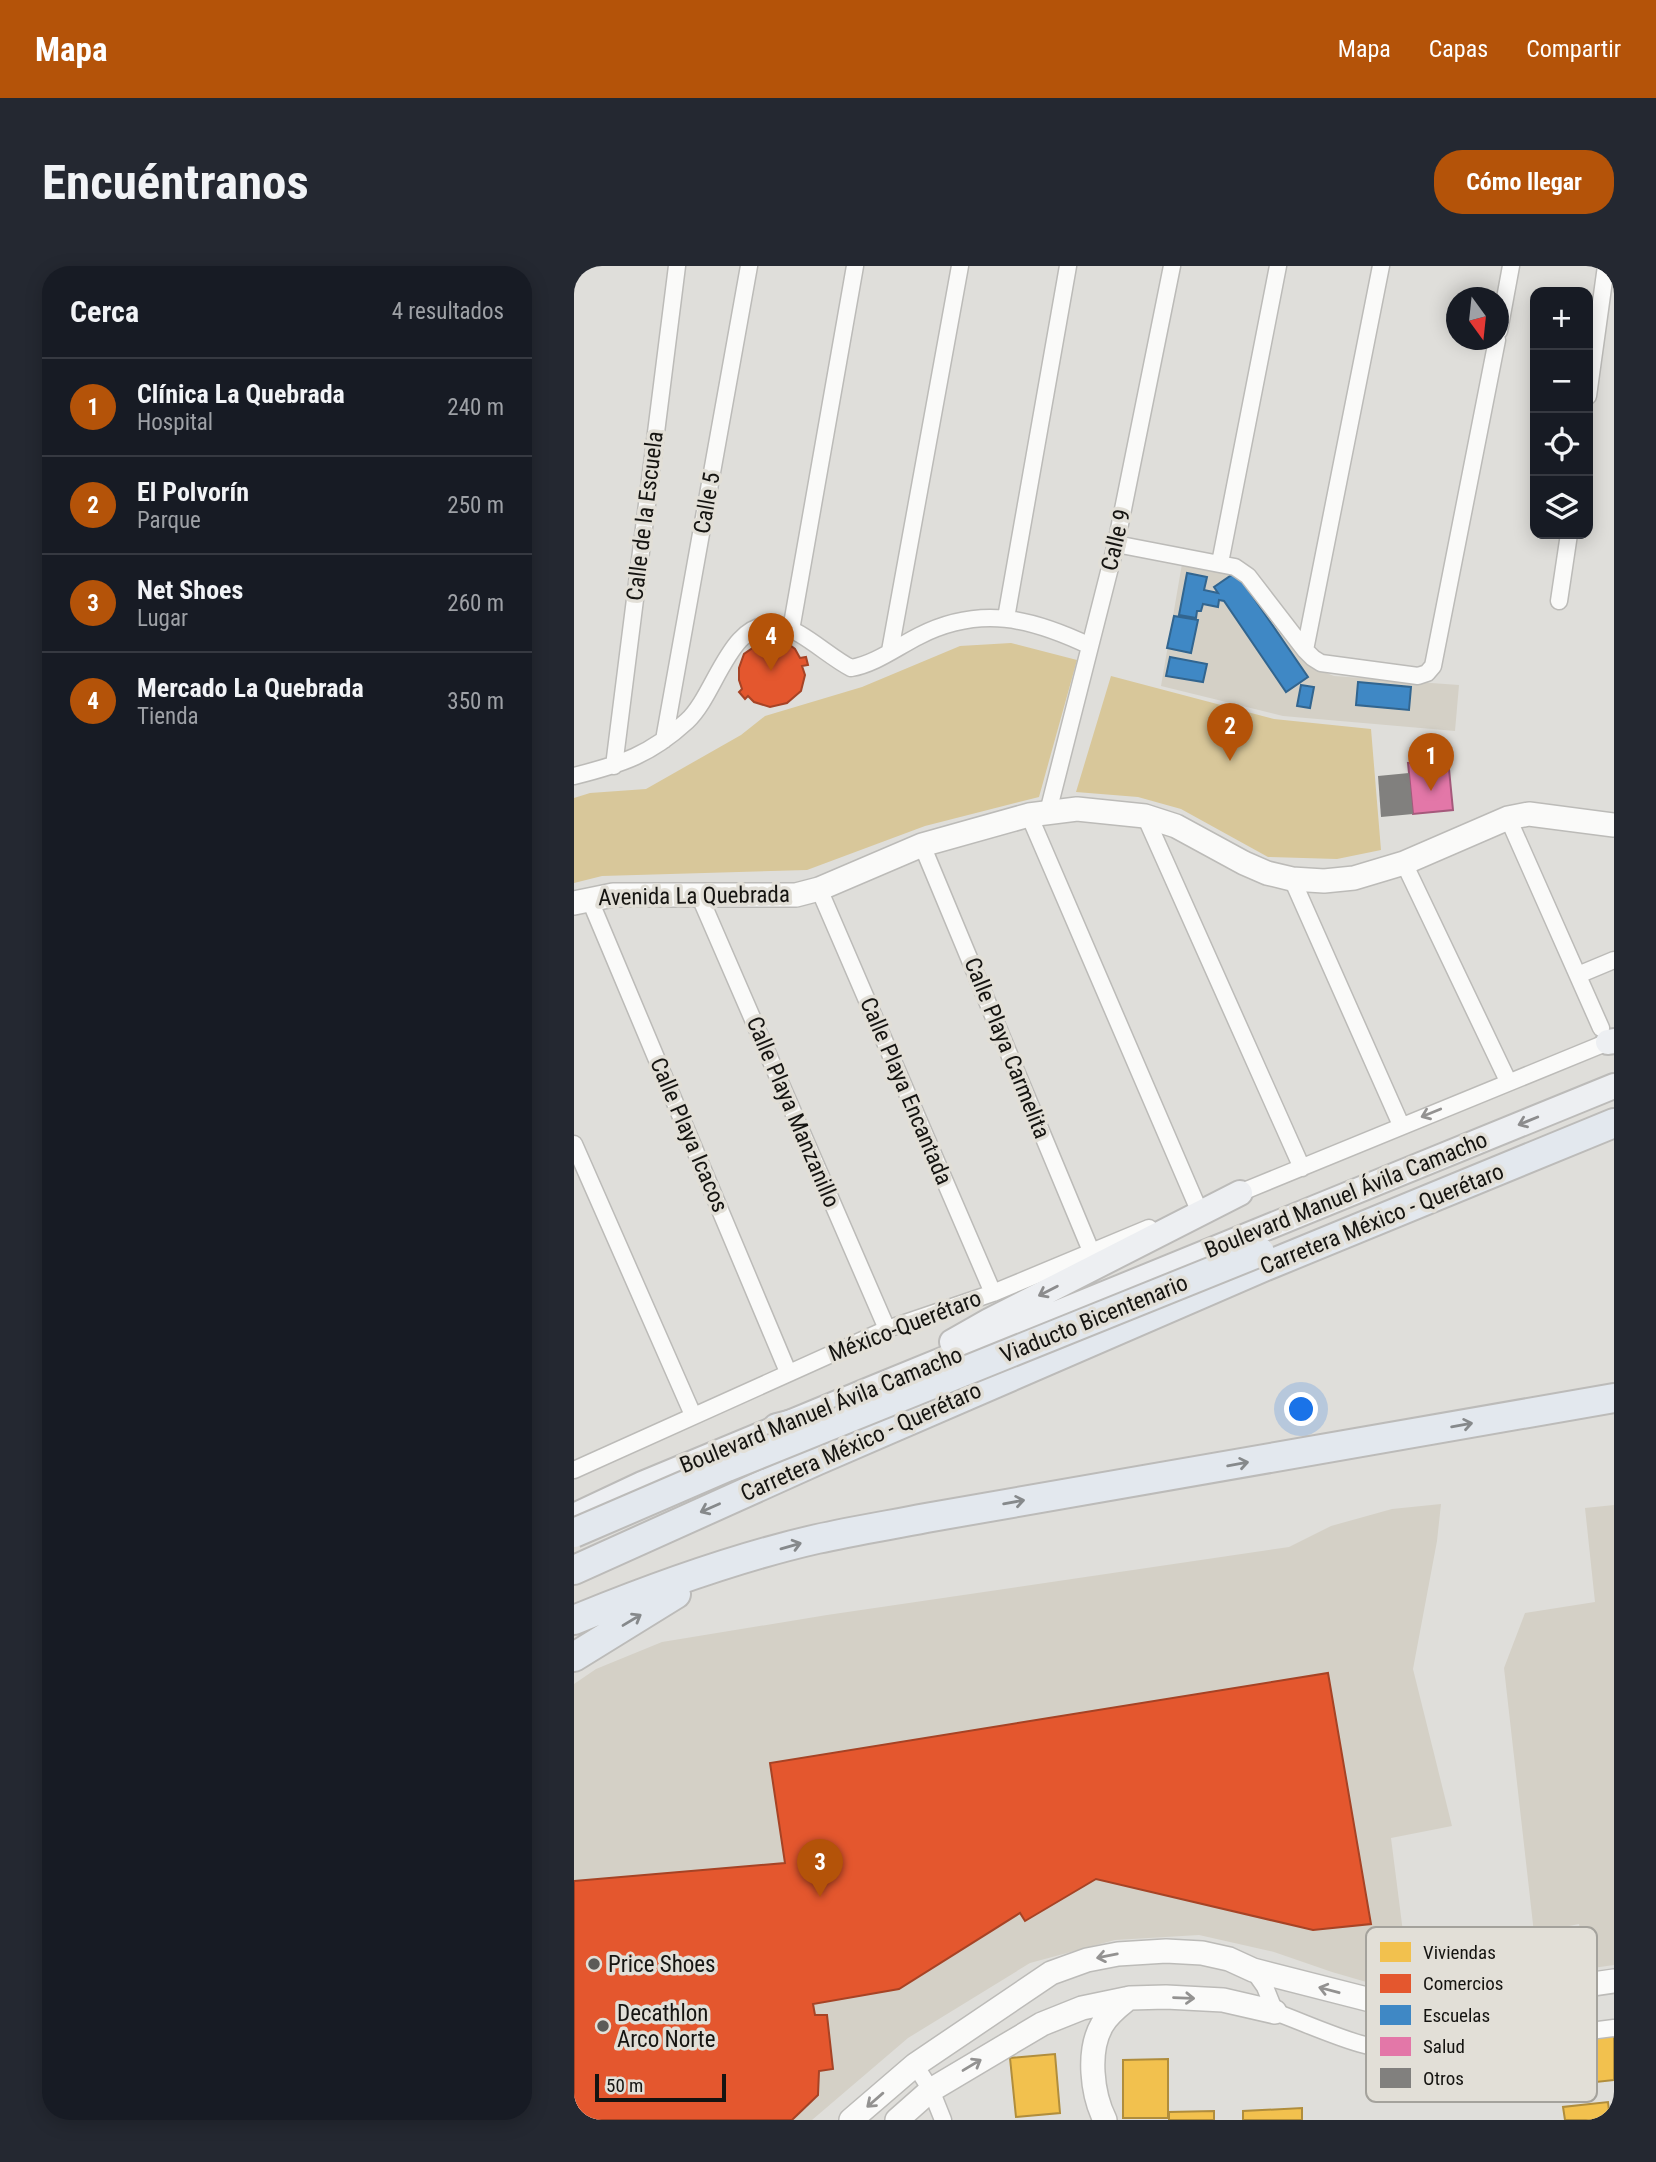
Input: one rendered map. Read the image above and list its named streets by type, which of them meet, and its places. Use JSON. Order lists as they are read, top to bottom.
{
  "streets": {
    "highway": ["Carretera México - Querétaro", "Viaducto Bicentenario"],
    "main road": ["Boulevard Manuel Ávila Camacho"],
    "street": [
      "Calle 5",
      "Calle de la Escuela",
      "Calle 9",
      "Avenida La Quebrada",
      "Calle Playa Carmelita",
      "Calle Playa Encantada",
      "Calle Playa Manzanillo",
      "Calle Playa Icacos",
      "México-Querétaro"
    ]
  },
  "crossings": [
    ["Calle 9", "Avenida La Quebrada"],
    ["Avenida La Quebrada", "Calle Playa Carmelita"],
    ["Avenida La Quebrada", "Calle Playa Encantada"],
    ["Avenida La Quebrada", "Calle Playa Manzanillo"],
    ["Avenida La Quebrada", "Calle Playa Icacos"],
    ["Calle Playa Carmelita", "México-Querétaro"],
    ["Calle Playa Encantada", "México-Querétaro"],
    ["Calle Playa Manzanillo", "México-Querétaro"],
    ["Calle Playa Icacos", "México-Querétaro"]
  ],
  "places": ["Price Shoes", "Decathlon Arco Norte"],
  "legend": [
    "Viviendas",
    "Comercios",
    "Escuelas",
    "Salud",
    "Otros"
  ],
  "scale_bar": "50 m",
  "north": "bottom",
  "page": {
    "header": "Mapa",
    "nav": ["Mapa", "Capas", "Compartir"],
    "buttons": "Cómo llegar",
    "title": "Encuéntranos",
    "heading": ["Cerca", "4 resultados"],
    "map_buttons": ["+", "−"],
    "list": [
      {
        "mark": "1",
        "name": "Clínica La Quebrada",
        "note": "Hospital",
        "value": "240 m"
      },
      {
        "mark": "2",
        "name": "El Polvorín",
        "note": "Parque",
        "value": "250 m"
      },
      {
        "mark": "3",
        "name": "Net Shoes",
        "note": "Lugar",
        "value": "260 m"
      },
      {
        "mark": "4",
        "name": "Mercado La Quebrada",
        "note": "Tienda",
        "value": "350 m"
      }
    ],
    "pins": [
      "4",
      "2",
      "1",
      "3"
    ],
    "scale": "50 m"
  }
}
